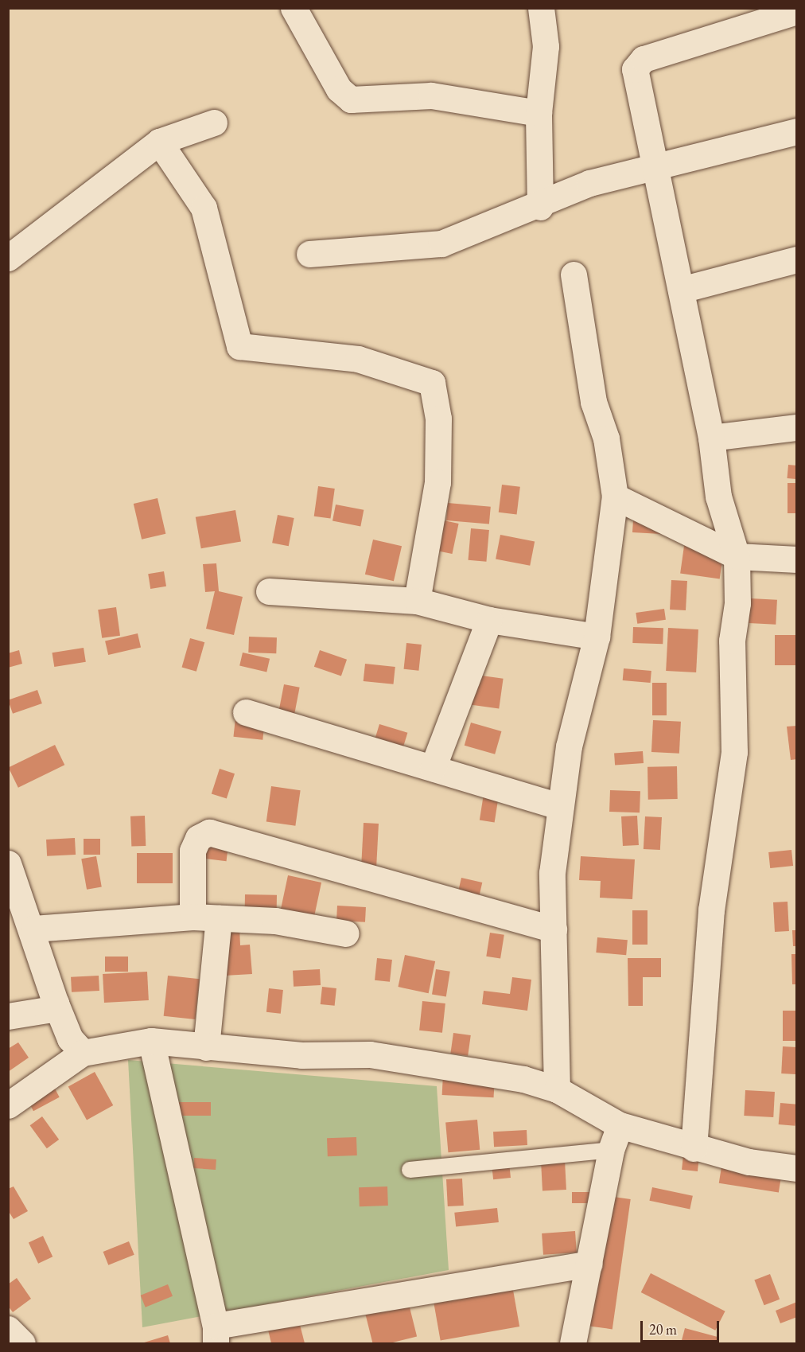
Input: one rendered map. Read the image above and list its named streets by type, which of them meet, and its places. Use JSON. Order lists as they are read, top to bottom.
{
  "scale_bar": "20 m"
}
